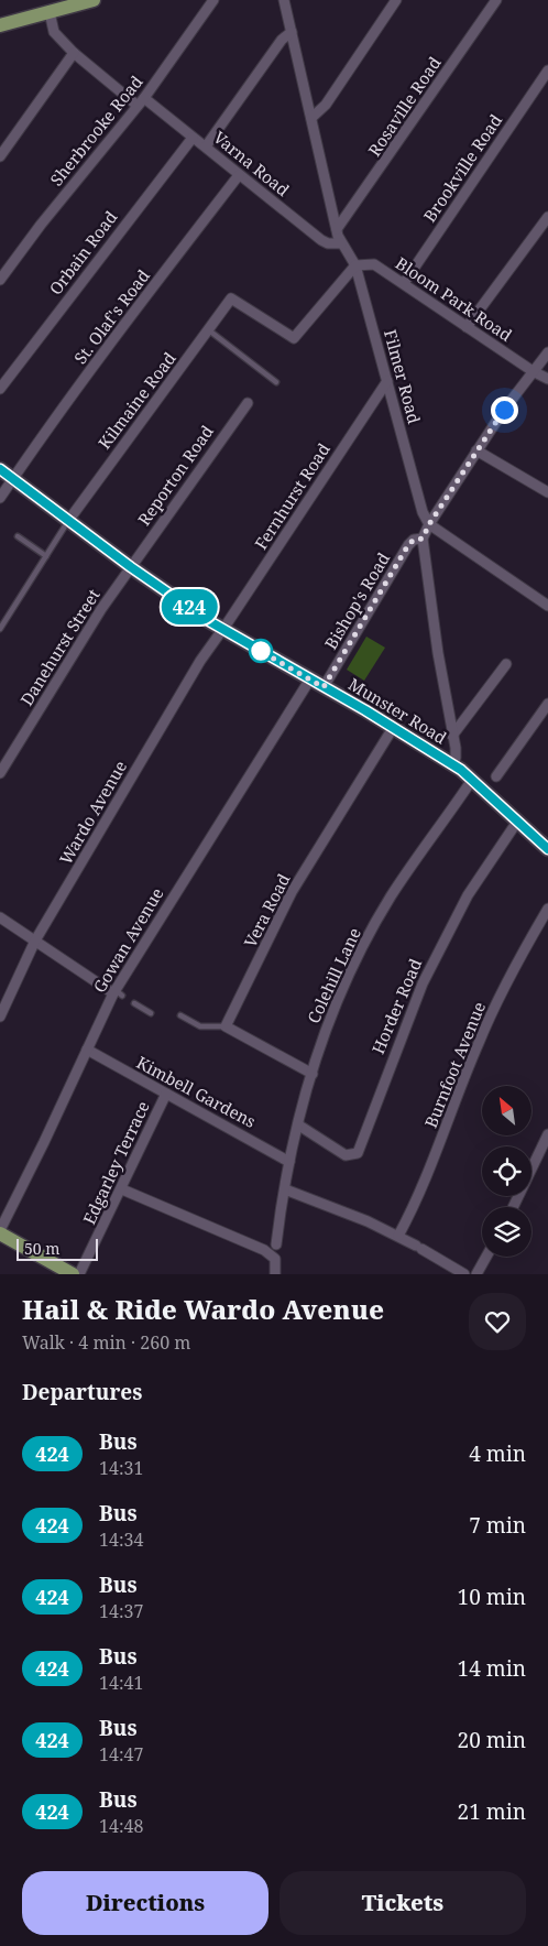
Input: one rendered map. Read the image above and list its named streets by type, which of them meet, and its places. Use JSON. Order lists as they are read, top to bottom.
{
  "streets": {
    "street": [
      "Rosaville Road",
      "Sherbrooke Road",
      "Varna Road",
      "Brookville Road",
      "Orbain Road",
      "Bloom Park Road",
      "St. Olaf's Road",
      "Filmer Road",
      "Kilmaine Road",
      "Reporton Road",
      "Fernhurst Road",
      "Bishop's Road",
      "Danehurst Street",
      "Munster Road",
      "Wardo Avenue",
      "Vera Road",
      "Gowan Avenue",
      "Colehill Lane",
      "Horder Road",
      "Burnfoot Avenue",
      "Kimbell Gardens",
      "Edgarley Terrace"
    ]
  },
  "crossings": [
    ["Rosaville Road", "Filmer Road"],
    ["Sherbrooke Road", "Varna Road"],
    ["Varna Road", "Orbain Road"],
    ["Varna Road", "St. Olaf's Road"],
    ["Varna Road", "Filmer Road"],
    ["Brookville Road", "Bloom Park Road"],
    ["Bloom Park Road", "Filmer Road"],
    ["Bloom Park Road", "Kilmaine Road"],
    ["St. Olaf's Road", "Munster Road"],
    ["Filmer Road", "Kilmaine Road"],
    ["Filmer Road", "Fernhurst Road"],
    ["Kilmaine Road", "Munster Road"],
    ["Reporton Road", "Danehurst Street"],
    ["Reporton Road", "Munster Road"],
    ["Fernhurst Road", "Munster Road"],
    ["Fernhurst Road", "Wardo Avenue"],
    ["Bishop's Road", "Munster Road"],
    ["Danehurst Street", "Munster Road"],
    ["Munster Road", "Wardo Avenue"],
    ["Munster Road", "Vera Road"],
    ["Munster Road", "Gowan Avenue"],
    ["Munster Road", "Colehill Lane"],
    ["Munster Road", "Horder Road"],
    ["Gowan Avenue", "Kimbell Gardens"],
    ["Colehill Lane", "Horder Road"],
    ["Colehill Lane", "Kimbell Gardens"],
    ["Kimbell Gardens", "Edgarley Terrace"]
  ],
  "lines": ["bus line 424"],
  "scale_bar": "50 m",
  "north": "top left",
  "page": {
    "on_map": "424",
    "scale": "50 m",
    "heading": [
      ["Hail & Ride Wardo Avenue", "Walk · 4 min · 260 m"],
      "Departures"
    ],
    "list": [
      {
        "mark": "424",
        "name": "Bus",
        "note": "14:31",
        "value": "4 min"
      },
      {
        "mark": "424",
        "name": "Bus",
        "note": "14:34",
        "value": "7 min"
      },
      {
        "mark": "424",
        "name": "Bus",
        "note": "14:37",
        "value": "10 min"
      },
      {
        "mark": "424",
        "name": "Bus",
        "note": "14:41",
        "value": "14 min"
      },
      {
        "mark": "424",
        "name": "Bus",
        "note": "14:47",
        "value": "20 min"
      },
      {
        "mark": "424",
        "name": "Bus",
        "note": "14:48",
        "value": "21 min"
      }
    ],
    "buttons": ["Directions", "Tickets"]
  }
}
